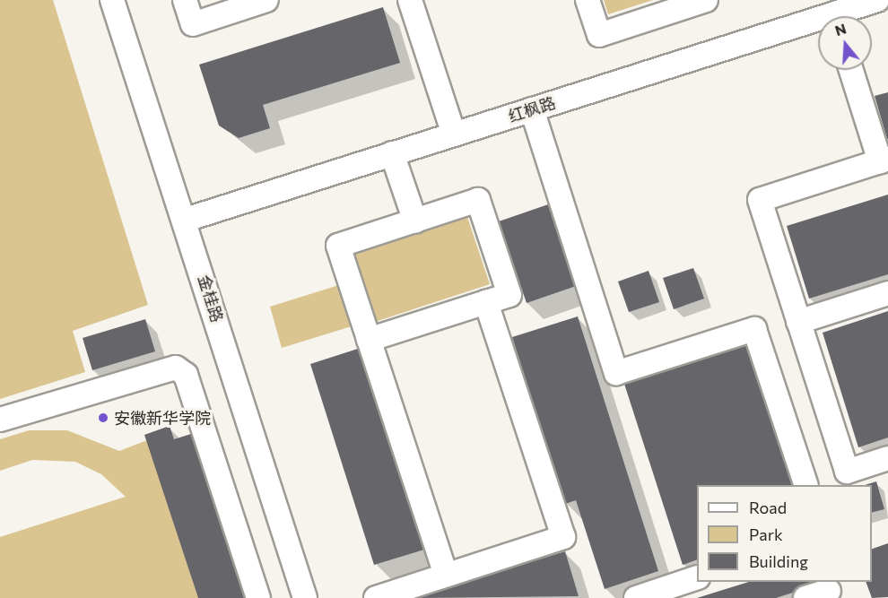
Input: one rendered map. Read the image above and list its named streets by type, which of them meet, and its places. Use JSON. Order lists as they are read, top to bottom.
{
  "streets": {
    "street": ["红枫路", "金桂路"]
  },
  "crossings": [
    ["红枫路", "金桂路"]
  ],
  "places": ["安徽新华学院"],
  "legend": ["Road", "Park", "Building"],
  "north": "top"
}
